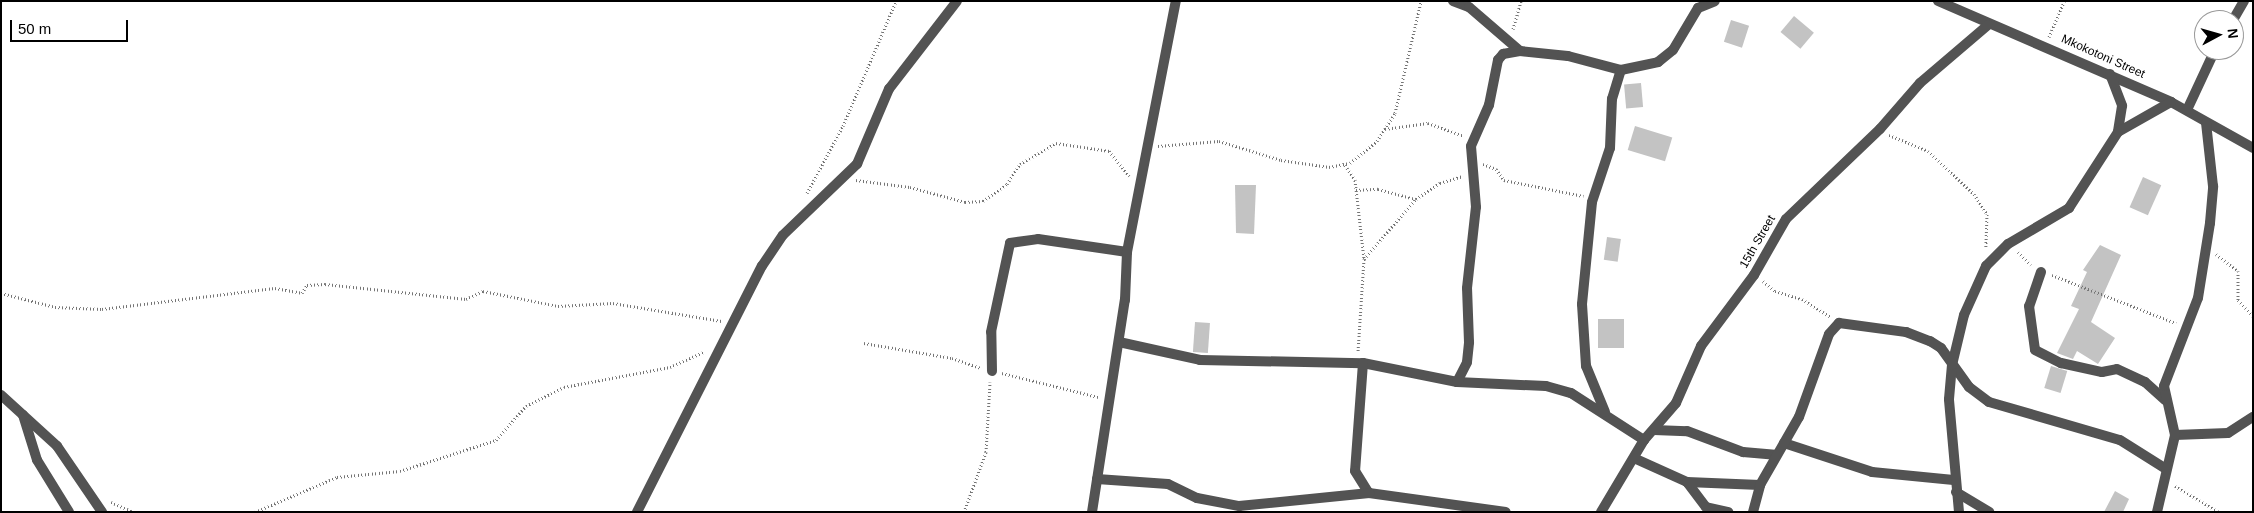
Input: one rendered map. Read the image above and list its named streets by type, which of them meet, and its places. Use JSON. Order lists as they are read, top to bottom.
{
  "streets": {
    "street": ["Mkokotoni Street", "15th Street"]
  },
  "crossings": [
    ["Mkokotoni Street", "15th Street"]
  ],
  "scale_bar": "50 m",
  "north": "right"
}
